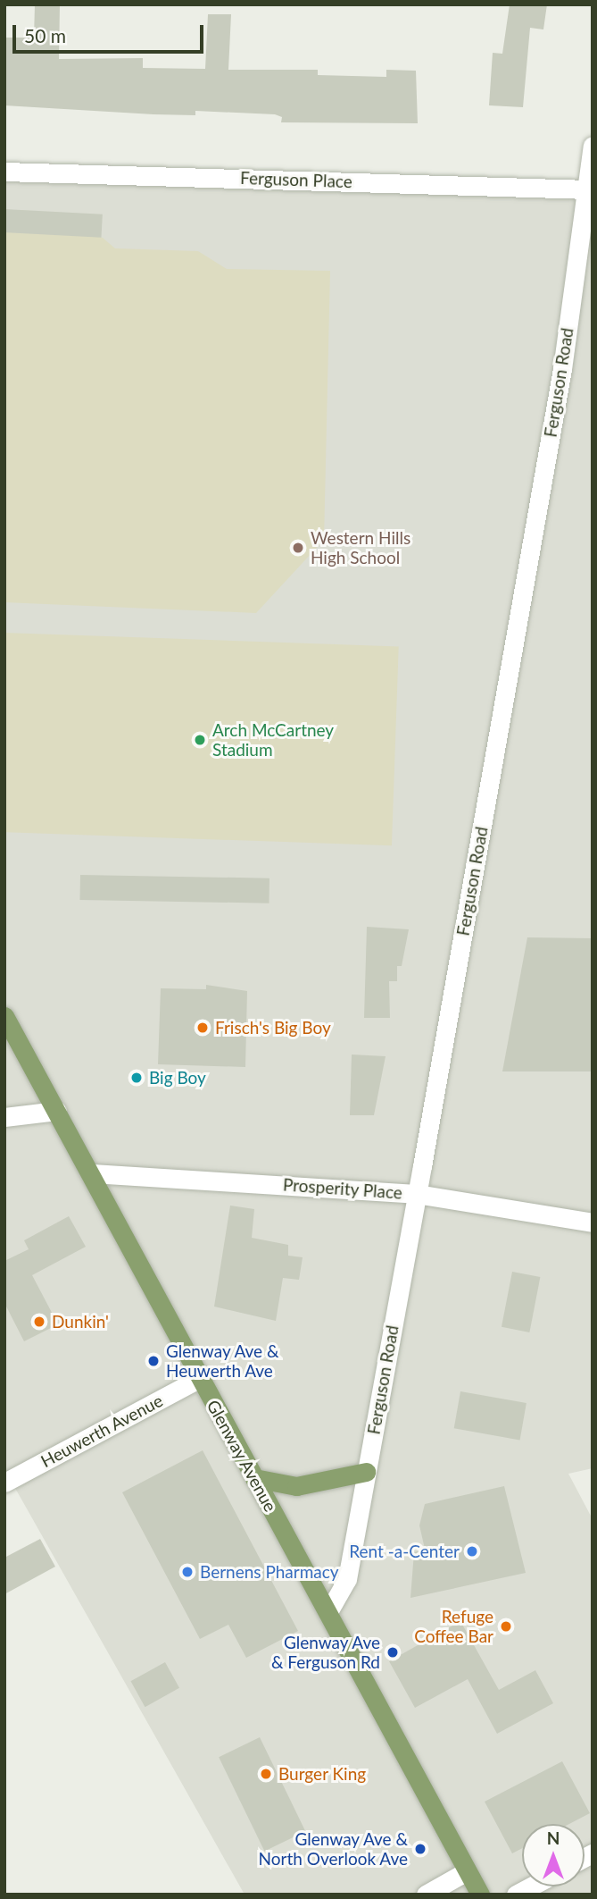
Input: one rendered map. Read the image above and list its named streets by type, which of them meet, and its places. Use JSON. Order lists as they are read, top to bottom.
{
  "streets": {
    "main road": ["Glenway Avenue"],
    "street": [
      "Ferguson Place",
      "Ferguson Road",
      "Prosperity Place",
      "Heuwerth Avenue"
    ]
  },
  "crossings": [
    ["Ferguson Place", "Ferguson Road"],
    ["Ferguson Road", "Prosperity Place"],
    ["Ferguson Road", "Glenway Avenue"],
    ["Prosperity Place", "Glenway Avenue"],
    ["Heuwerth Avenue", "Glenway Avenue"]
  ],
  "places": [
    "Western Hills High School",
    "Arch McCartney Stadium",
    "Frisch's Big Boy",
    "Big Boy",
    "Dunkin'",
    "Glenway Ave & Heuwerth Ave",
    "Rent -a-Center",
    "Bernens Pharmacy",
    "Refuge Coffee Bar",
    "Glenway Ave & Ferguson Rd",
    "Burger King",
    "Glenway Ave & North Overlook Ave"
  ],
  "scale_bar": "50 m",
  "north": "top"
}
